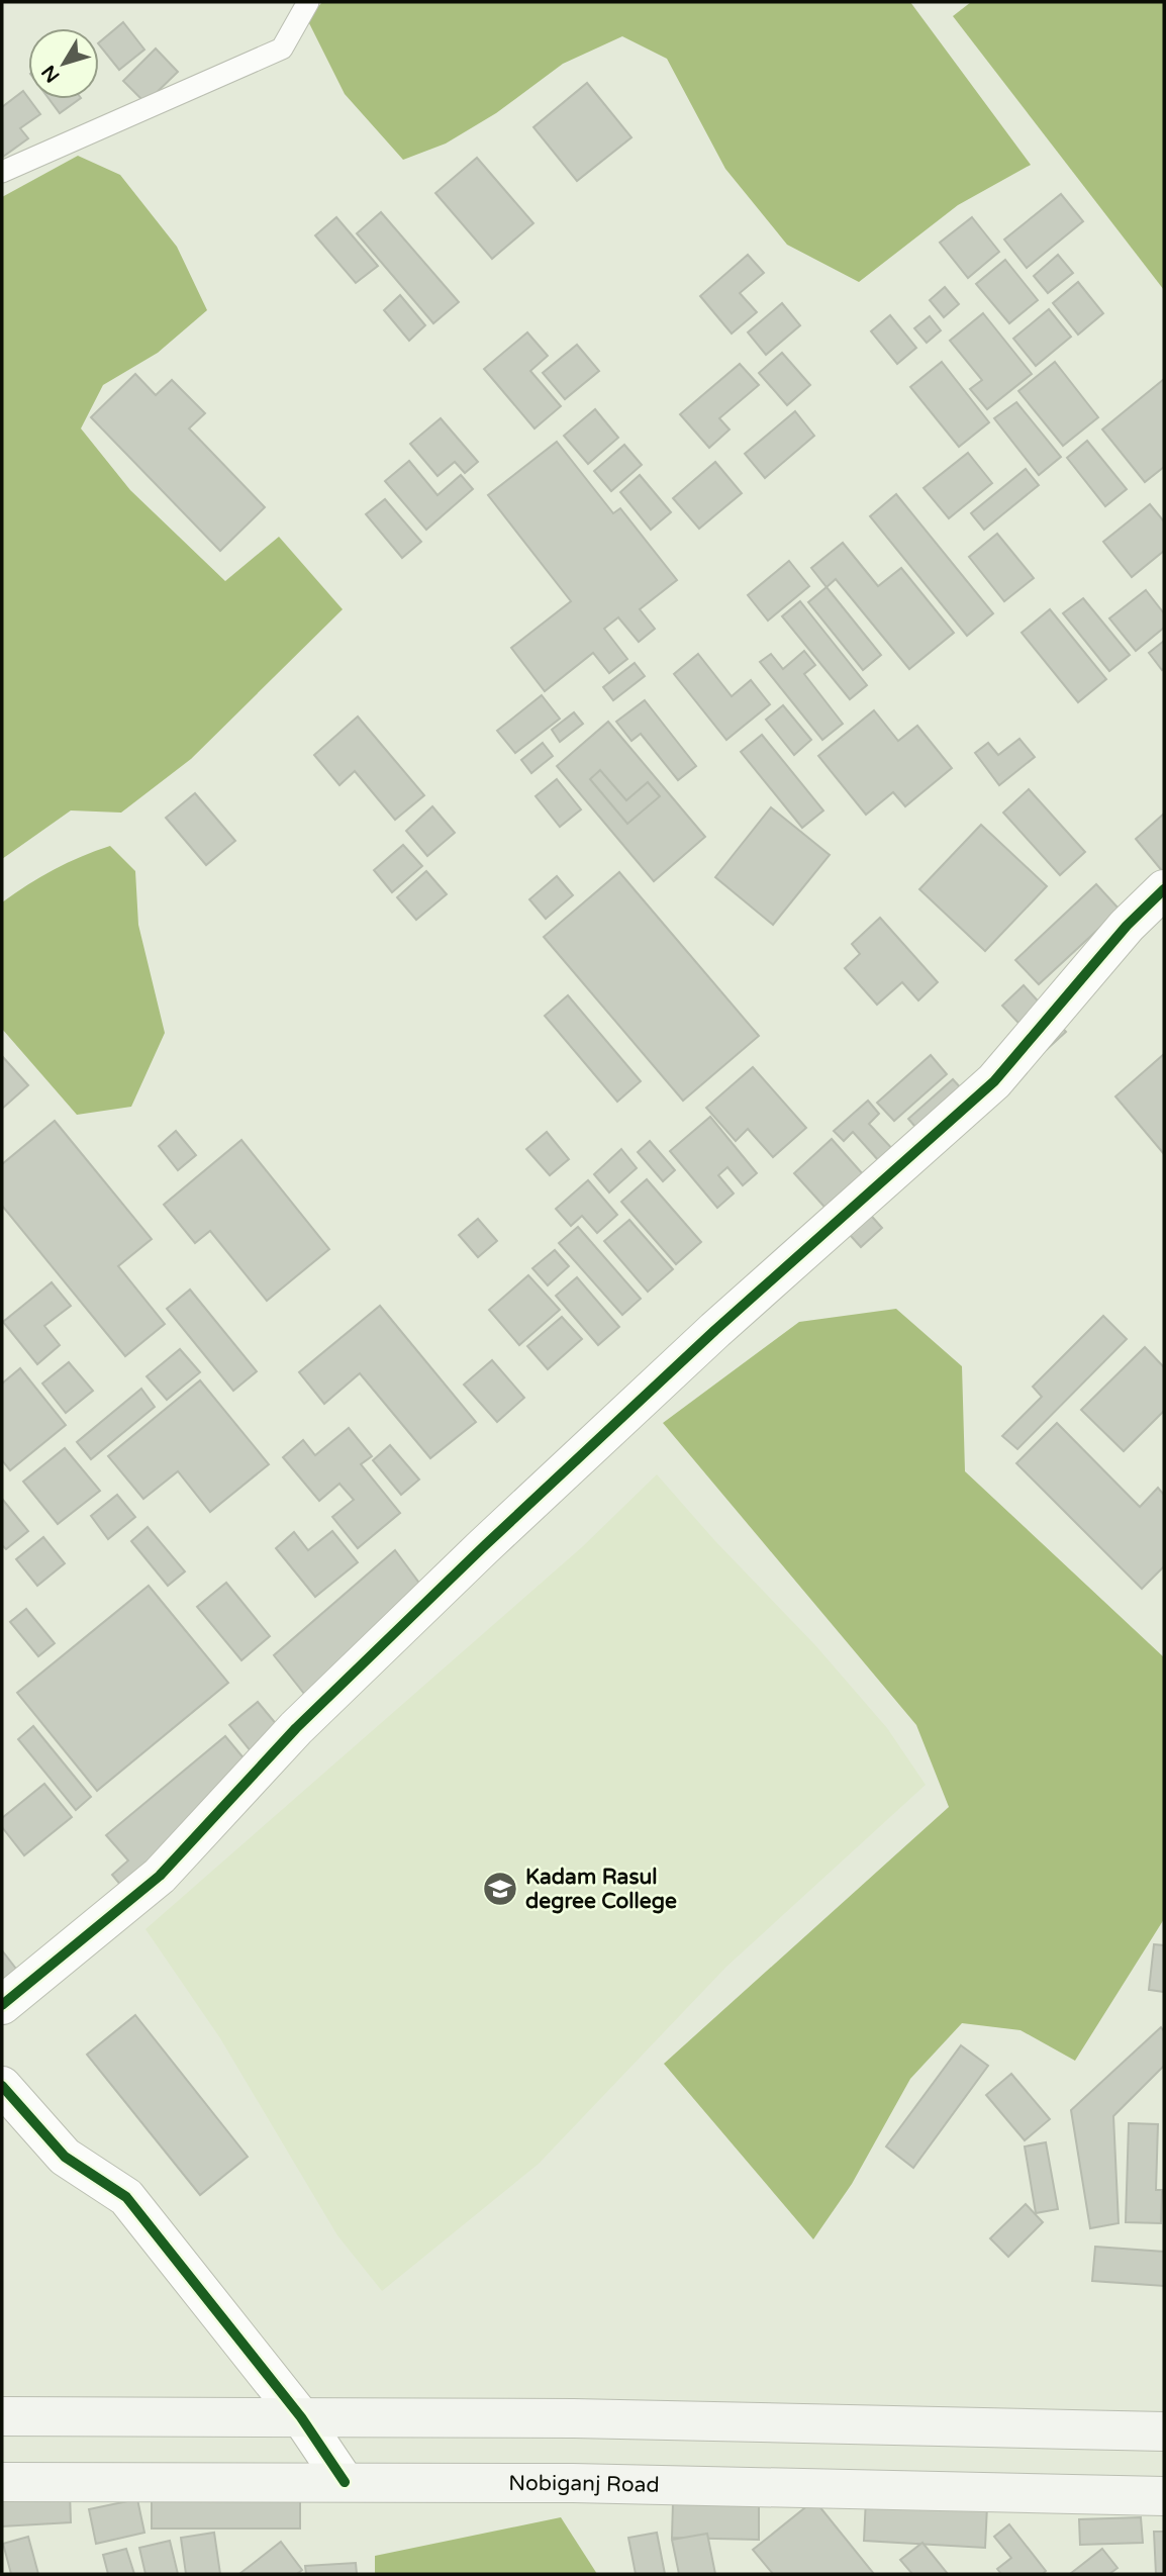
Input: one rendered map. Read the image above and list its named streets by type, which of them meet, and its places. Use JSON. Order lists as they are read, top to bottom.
{
  "streets": {
    "main road": ["Nobiganj Road"]
  },
  "places": {
    "school or university": ["Kadam Rasul degree College"]
  },
  "north": "bottom left"
}
